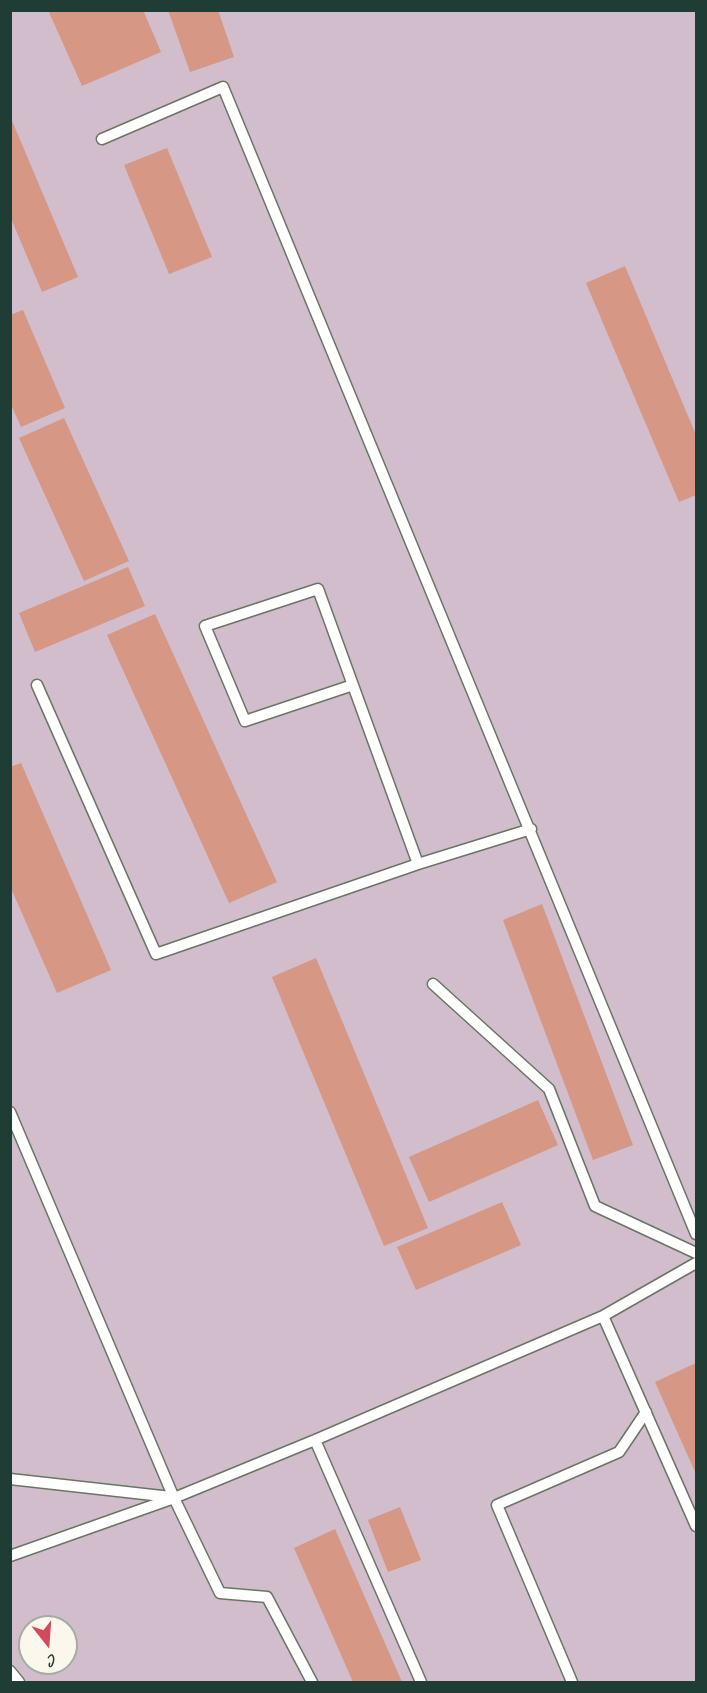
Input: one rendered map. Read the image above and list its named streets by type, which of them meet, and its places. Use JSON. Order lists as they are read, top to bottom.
{
  "north": "bottom"
}
